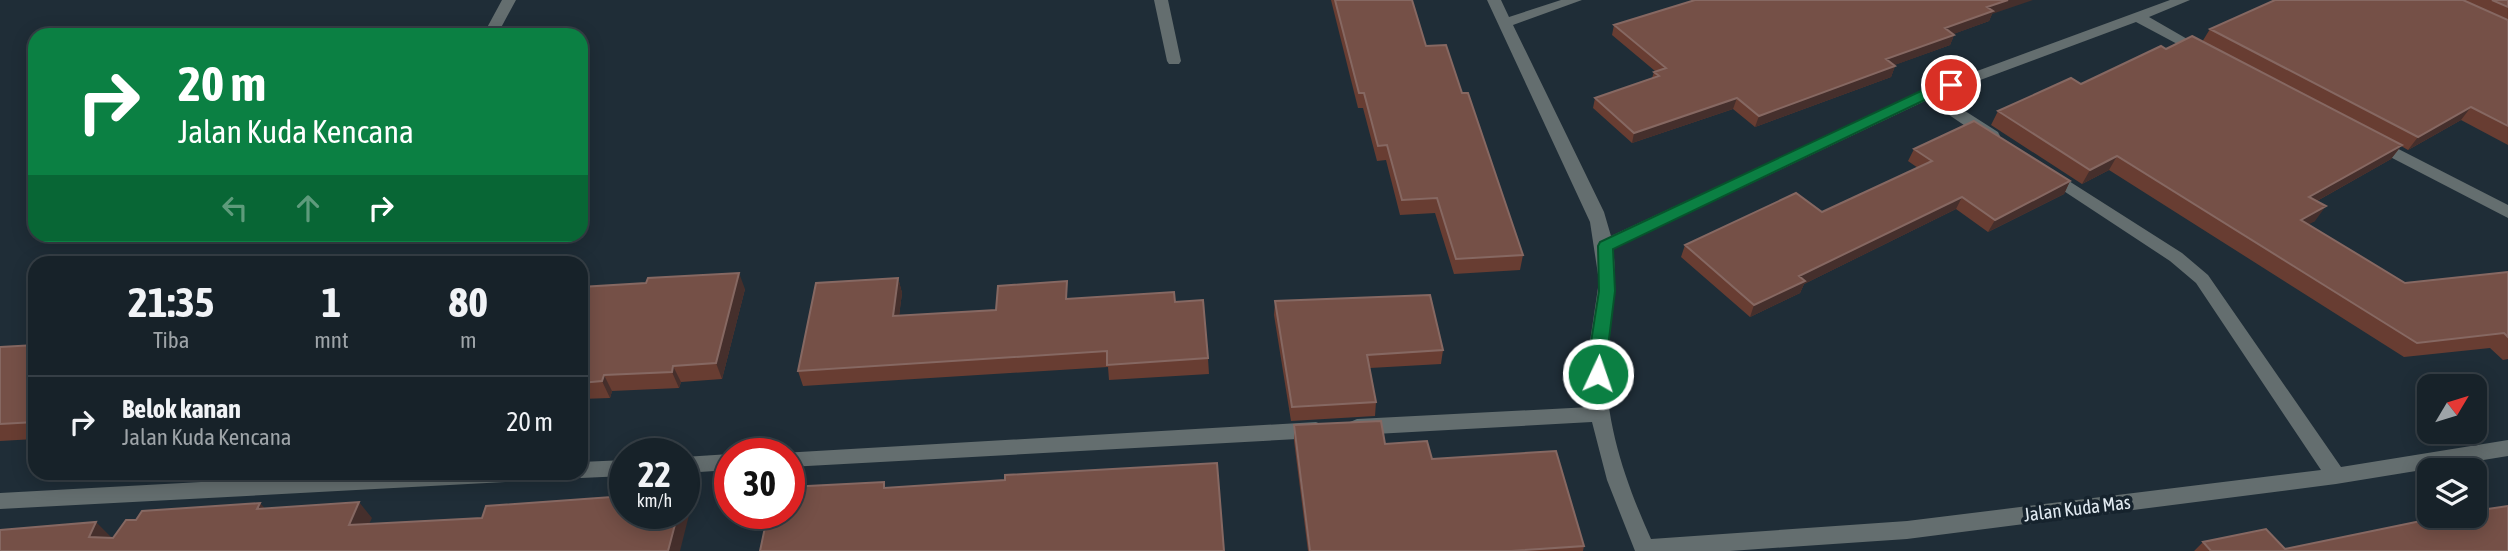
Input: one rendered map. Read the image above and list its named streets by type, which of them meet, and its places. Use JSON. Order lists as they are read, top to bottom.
{
  "streets": {
    "street": ["Jalan Kuda Mas"]
  },
  "north": "top right",
  "page": {
    "turn": ["20 m", "Jalan Kuda Kencana"],
    "eta": [
      "21:35",
      "Tiba",
      "1",
      "mnt",
      "80",
      "m"
    ],
    "list": [
      {
        "name": "Belok kanan",
        "note": "Jalan Kuda Kencana",
        "value": "20 m"
      }
    ],
    "speed": "22 km/h",
    "limit": "30"
  }
}
